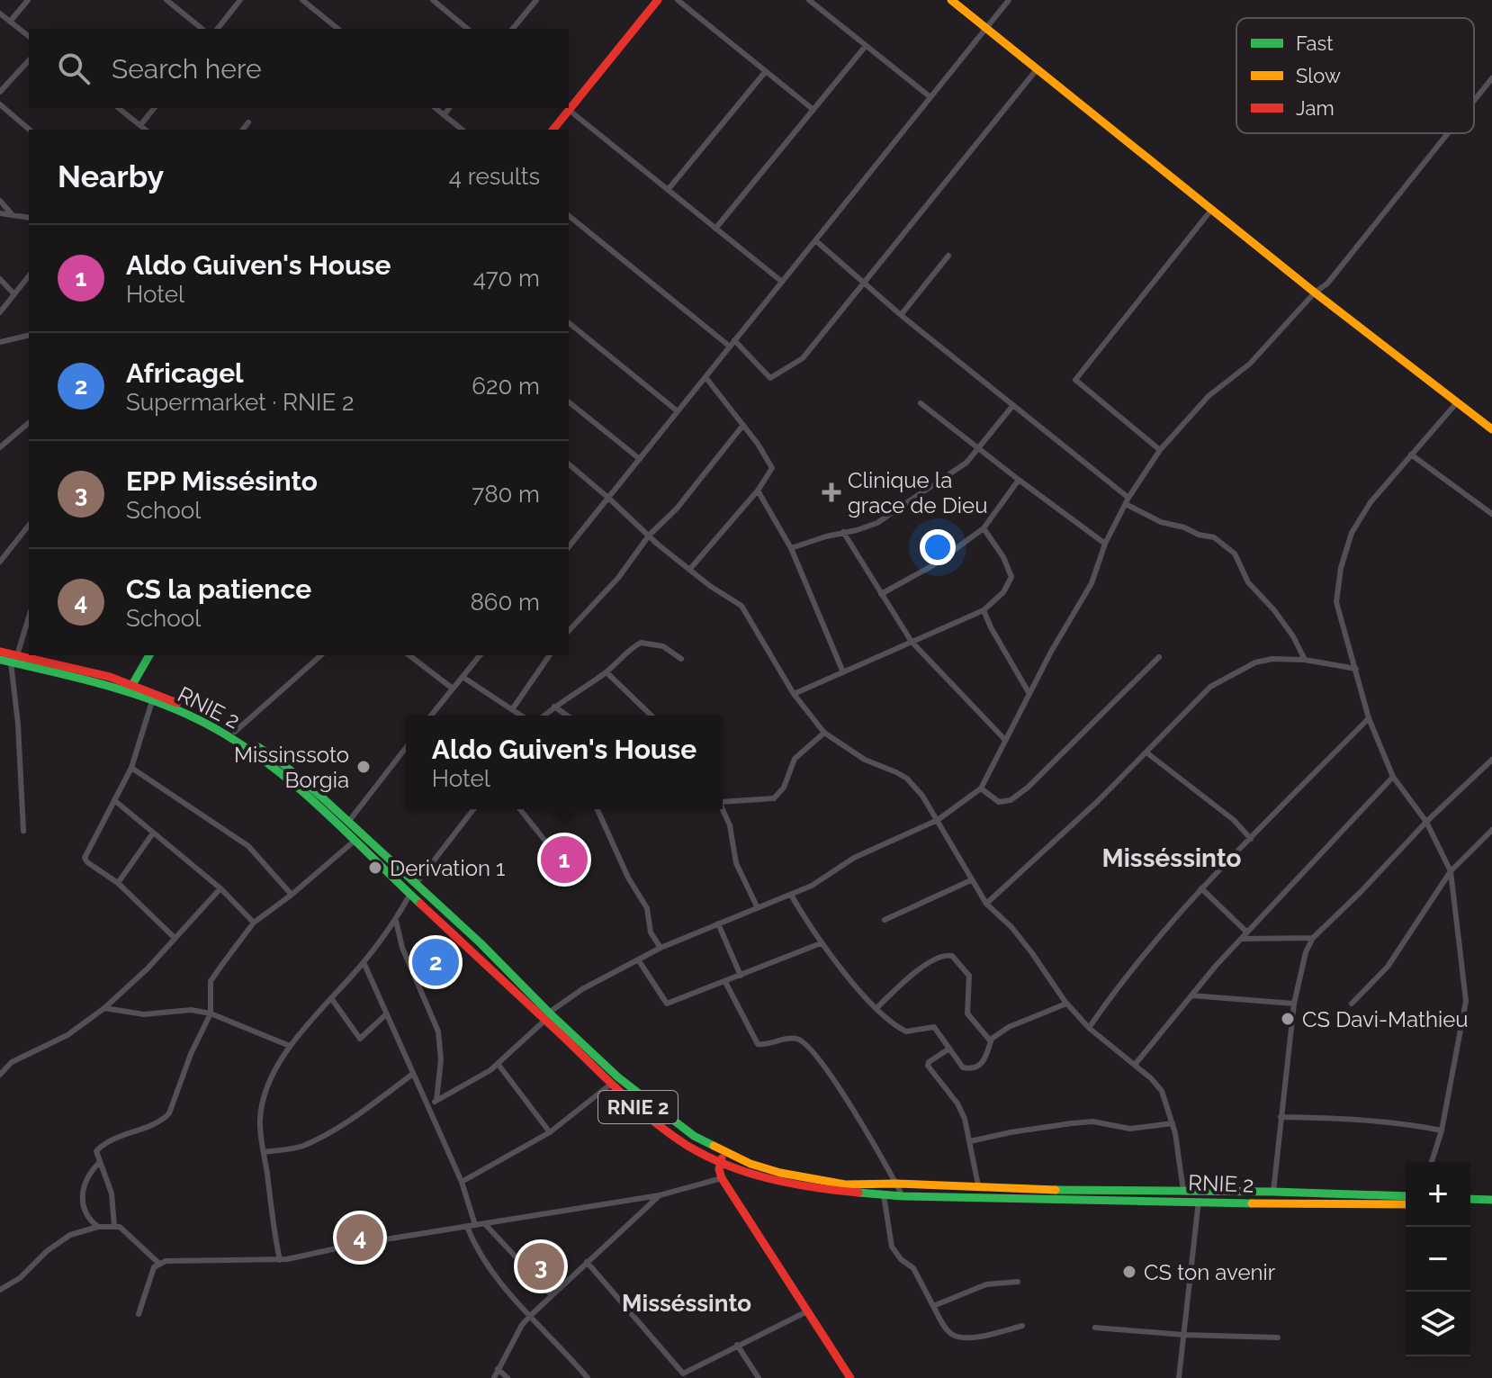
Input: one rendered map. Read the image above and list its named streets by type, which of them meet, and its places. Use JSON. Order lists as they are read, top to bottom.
{
  "streets": {
    "main road": ["RNIE 2"]
  },
  "districts": ["Misséssinto", "Misséssinto"],
  "places": {
    "health": ["Clinique la grace de Dieu"],
    "other": [
      "Missinssoto Borgia",
      "Derivation 1",
      "CS Davi-Mathieu",
      "CS ton avenir"
    ]
  },
  "legend": ["Fast", "Slow", "Jam"],
  "page": {
    "search": "Search here",
    "heading": ["Nearby", "4 results"],
    "list": [
      {
        "mark": "1",
        "name": "Aldo Guiven's House",
        "note": "Hotel",
        "value": "470 m"
      },
      {
        "mark": "2",
        "name": "Africagel",
        "note": "Supermarket · RNIE 2",
        "value": "620 m"
      },
      {
        "mark": "3",
        "name": "EPP Missésinto",
        "note": "School",
        "value": "780 m"
      },
      {
        "mark": "4",
        "name": "CS la patience",
        "note": "School",
        "value": "860 m"
      }
    ],
    "popup": ["Aldo Guiven's House", "Hotel"],
    "pins": [
      "1",
      "2",
      "4",
      "3"
    ],
    "map_buttons": ["+", "−"]
  }
}
